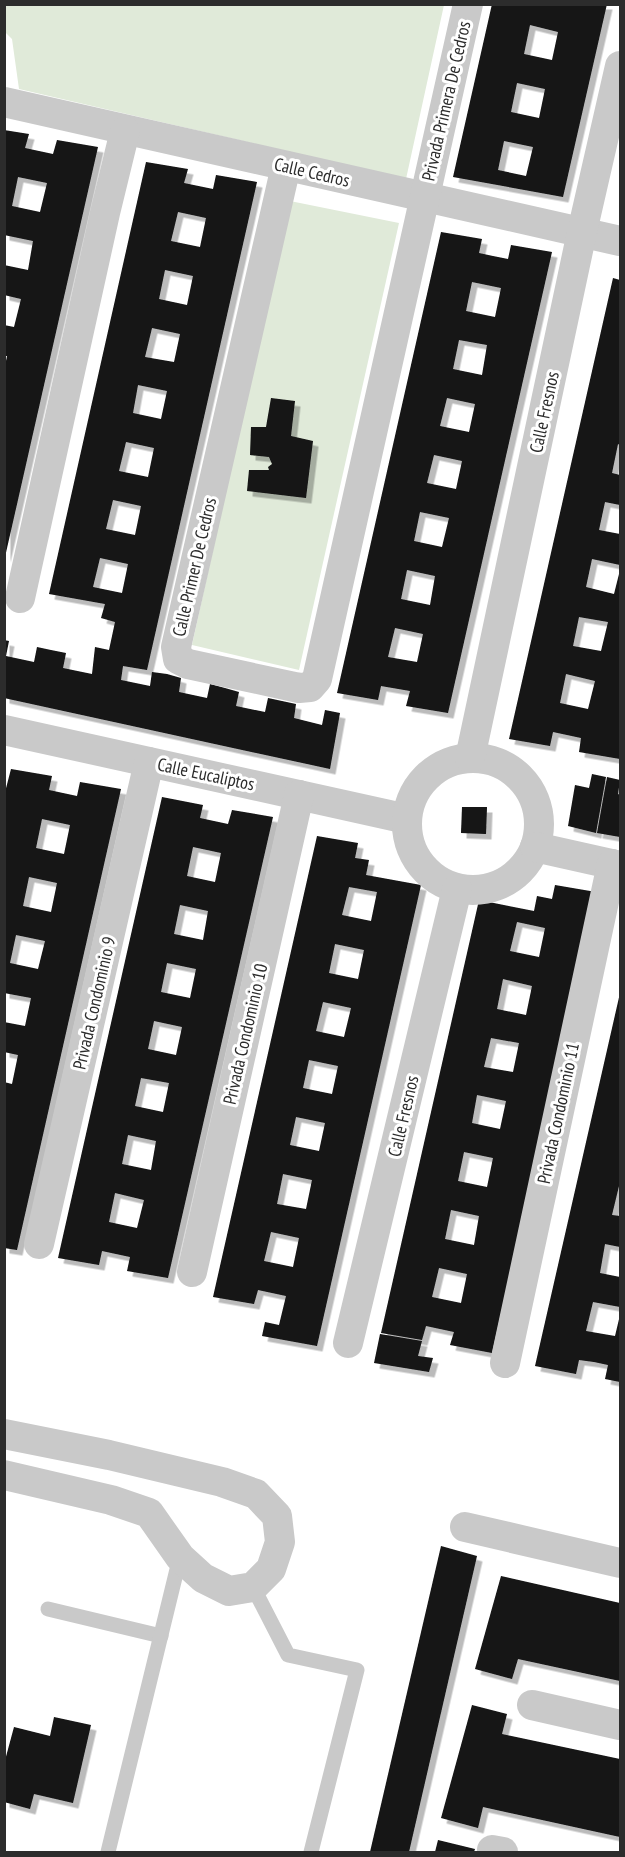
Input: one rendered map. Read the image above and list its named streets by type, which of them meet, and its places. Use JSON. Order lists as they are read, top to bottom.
{
  "streets": {
    "street": [
      "Privada Primera De Cedros",
      "Calle Cedros",
      "Calle Fresnos",
      "Calle Primer De Cedros",
      "Calle Eucaliptos",
      "Privada Condominio 9",
      "Privada Condominio 10",
      "Privada Condominio 11"
    ]
  },
  "crossings": [
    ["Privada Primera De Cedros", "Calle Cedros"],
    ["Privada Primera De Cedros", "Calle Primer De Cedros"],
    ["Calle Cedros", "Calle Fresnos"],
    ["Calle Cedros", "Calle Primer De Cedros"],
    ["Calle Fresnos", "Calle Eucaliptos"],
    ["Calle Eucaliptos", "Privada Condominio 9"],
    ["Calle Eucaliptos", "Privada Condominio 10"]
  ]
}
